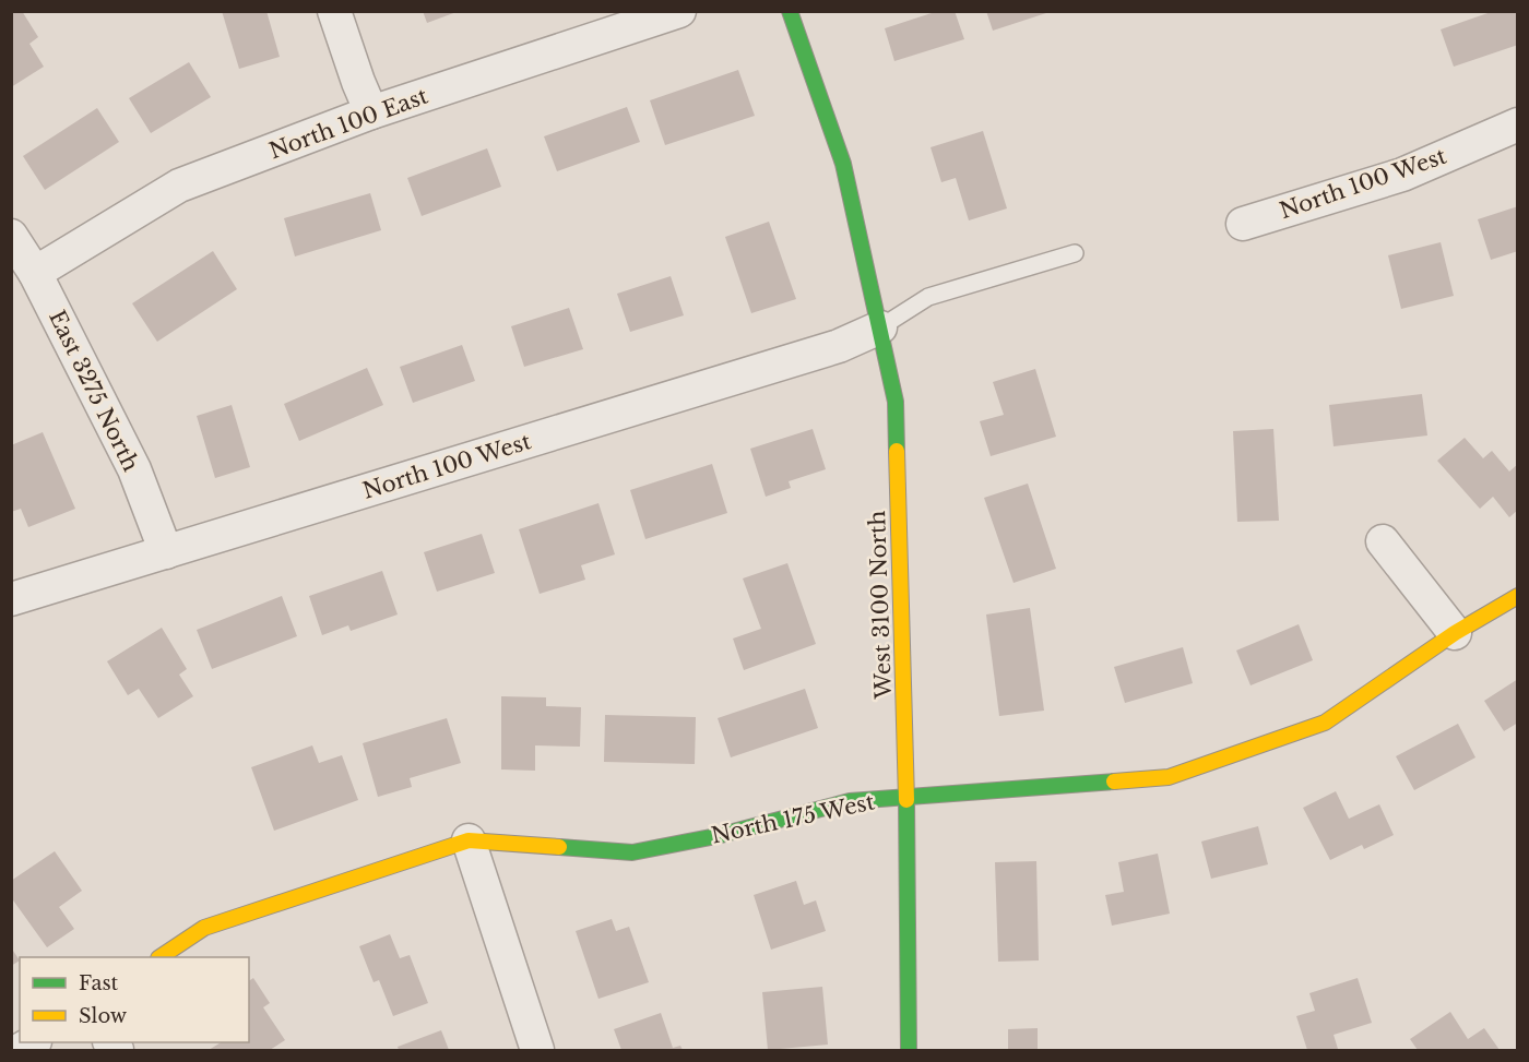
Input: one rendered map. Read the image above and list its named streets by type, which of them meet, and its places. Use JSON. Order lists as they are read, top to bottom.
{
  "streets": {
    "street": [
      "North 100 East",
      "North 100 West",
      "East 3275 North",
      "West 3100 North",
      "North 175 West"
    ]
  },
  "crossings": [
    ["North 100 East", "East 3275 North"],
    ["North 100 West", "East 3275 North"],
    ["North 100 West", "West 3100 North"],
    ["West 3100 North", "North 175 West"]
  ],
  "legend": ["Fast", "Slow"]
}
